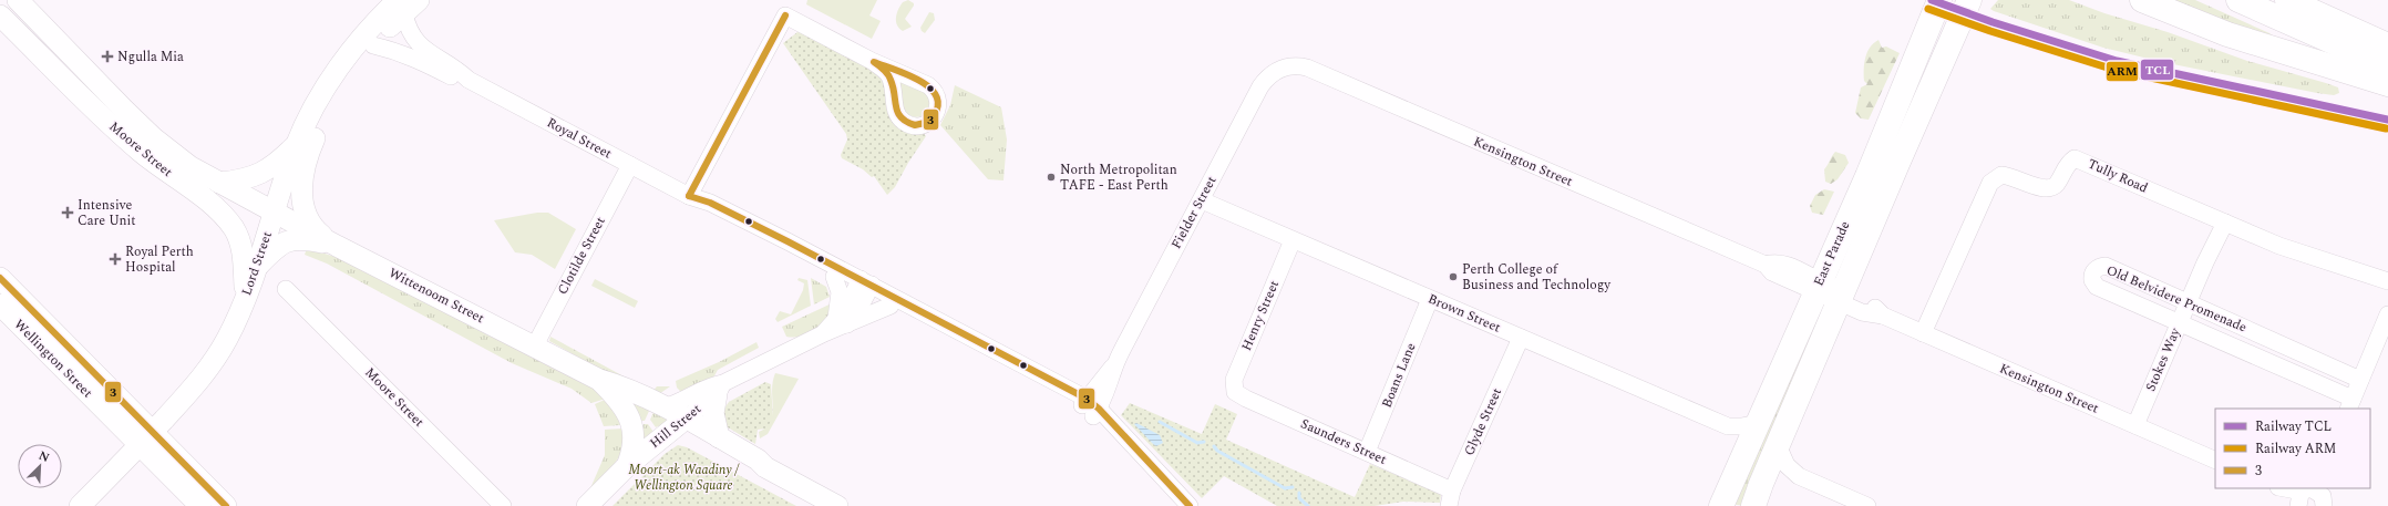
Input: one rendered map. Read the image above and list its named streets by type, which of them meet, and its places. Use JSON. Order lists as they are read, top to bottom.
{
  "streets": {
    "highway": ["East Parade"],
    "main road": [
      "Moore Street",
      "Lord Street",
      "Wittenoom Street",
      "Wellington Street",
      "Hill Street"
    ],
    "street": [
      "Royal Street",
      "Kensington Street",
      "Tully Road",
      "Fielder Street",
      "Clotilde Street",
      "Old Belvidere Promenade",
      "Brown Street",
      "Henry Street",
      "Stokes Way",
      "Boans Lane",
      "Glyde Street",
      "Saunders Street"
    ]
  },
  "crossings": [
    ["Royal Street", "Fielder Street"],
    ["Royal Street", "Clotilde Street"],
    ["Royal Street", "Lord Street"],
    ["Royal Street", "Hill Street"],
    ["Moore Street", "Lord Street"],
    ["Moore Street", "Wittenoom Street"],
    ["Kensington Street", "Tully Road"],
    ["Kensington Street", "Fielder Street"],
    ["Kensington Street", "East Parade"],
    ["Kensington Street", "Stokes Way"],
    ["Tully Road", "Stokes Way"],
    ["Fielder Street", "Brown Street"],
    ["Clotilde Street", "Wittenoom Street"],
    ["Lord Street", "Wittenoom Street"],
    ["Lord Street", "Wellington Street"],
    ["Wittenoom Street", "Hill Street"],
    ["Old Belvidere Promenade", "Stokes Way"],
    ["Brown Street", "Henry Street"],
    ["Brown Street", "Boans Lane"],
    ["Brown Street", "Glyde Street"],
    ["Henry Street", "Saunders Street"],
    ["Boans Lane", "Saunders Street"],
    ["Glyde Street", "Saunders Street"]
  ],
  "parks": ["Moort-ak Waadiny / Wellington Square"],
  "places": {
    "health": ["Ngulla Mia", "Intensive Care Unit", "Royal Perth Hospital"],
    "other": ["North Metropolitan TAFE - East Perth", "Perth College of Business and Technology"]
  },
  "lines": ["rail line TCL", "rail line ARM", "transit line 3"],
  "legend": ["Railway TCL", "Railway ARM", "3"],
  "north": "top right"
}
